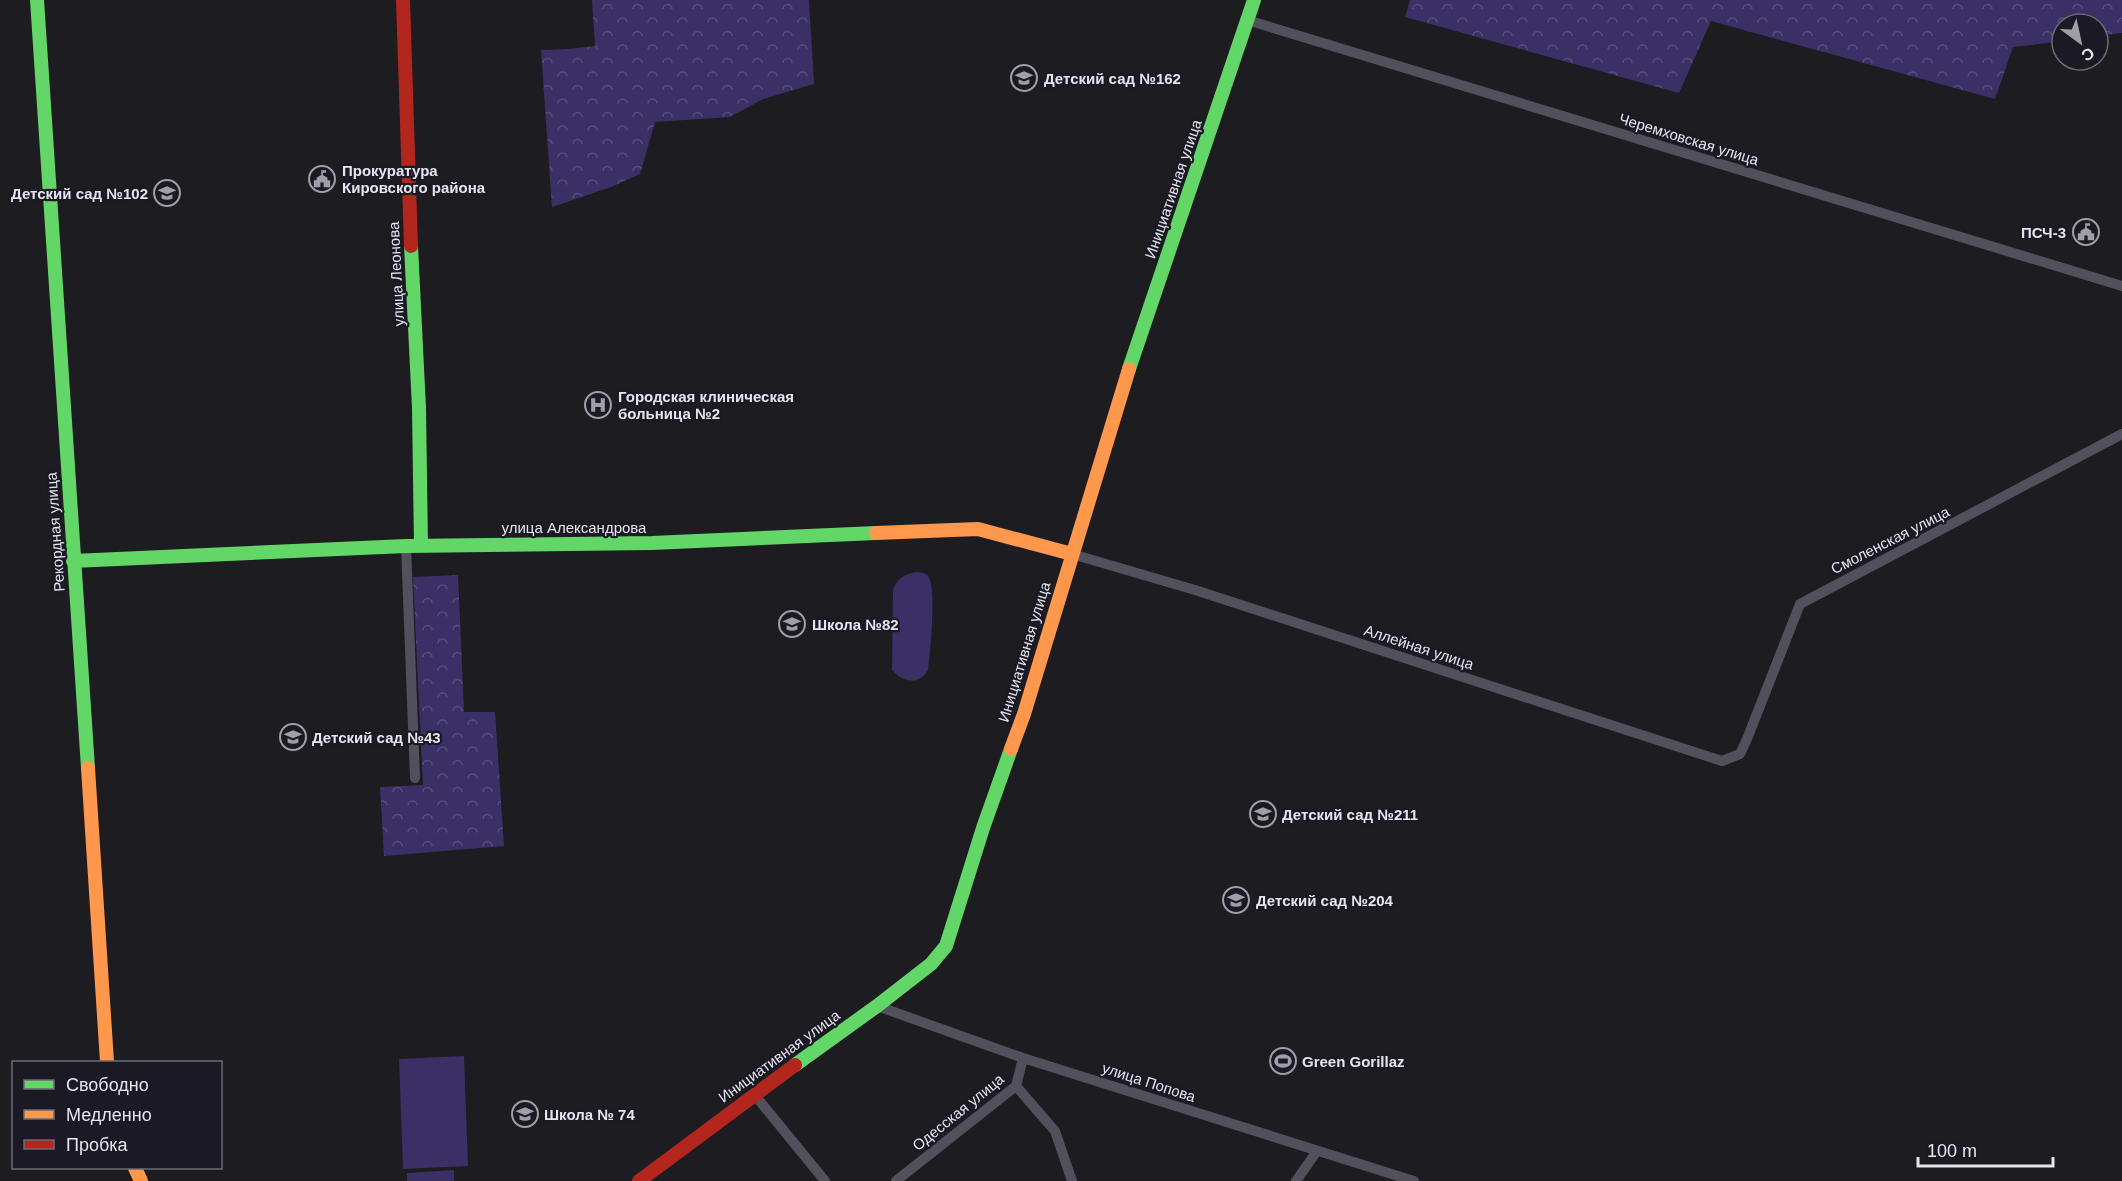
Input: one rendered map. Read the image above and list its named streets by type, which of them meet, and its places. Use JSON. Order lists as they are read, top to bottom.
{
  "streets": {
    "main road": [
      "Инициативная улица",
      "улица Леонова",
      "улица Александрова",
      "Рекордная улица"
    ],
    "street": [
      "Черемховская улица",
      "Смоленская улица",
      "Аллейная улица",
      "улица Попова",
      "Одесская улица"
    ]
  },
  "crossings": [
    ["Черемховская улица", "Инициативная улица"],
    ["Инициативная улица", "улица Александрова"],
    ["Инициативная улица", "Аллейная улица"],
    ["Инициативная улица", "улица Попова"],
    ["улица Леонова", "улица Александрова"],
    ["улица Александрова", "Рекордная улица"],
    ["улица Александрова", "Аллейная улица"],
    ["Смоленская улица", "Аллейная улица"],
    ["улица Попова", "Одесская улица"]
  ],
  "places": {
    "school or university": [
      "Детский сад №162",
      "Детский сад №102",
      "Школа №82",
      "Детский сад №43",
      "Детский сад №211",
      "Детский сад №204",
      "Школа № 74"
    ],
    "public building": ["Прокуратура Кировского района", "ПСЧ-3"],
    "hospital": ["Городская клиническая больница №2"],
    "sports": ["Green Gorillaz"]
  },
  "legend": ["Свободно", "Медленно", "Пробка"],
  "scale_bar": "100 m",
  "north": "bottom right"
}
